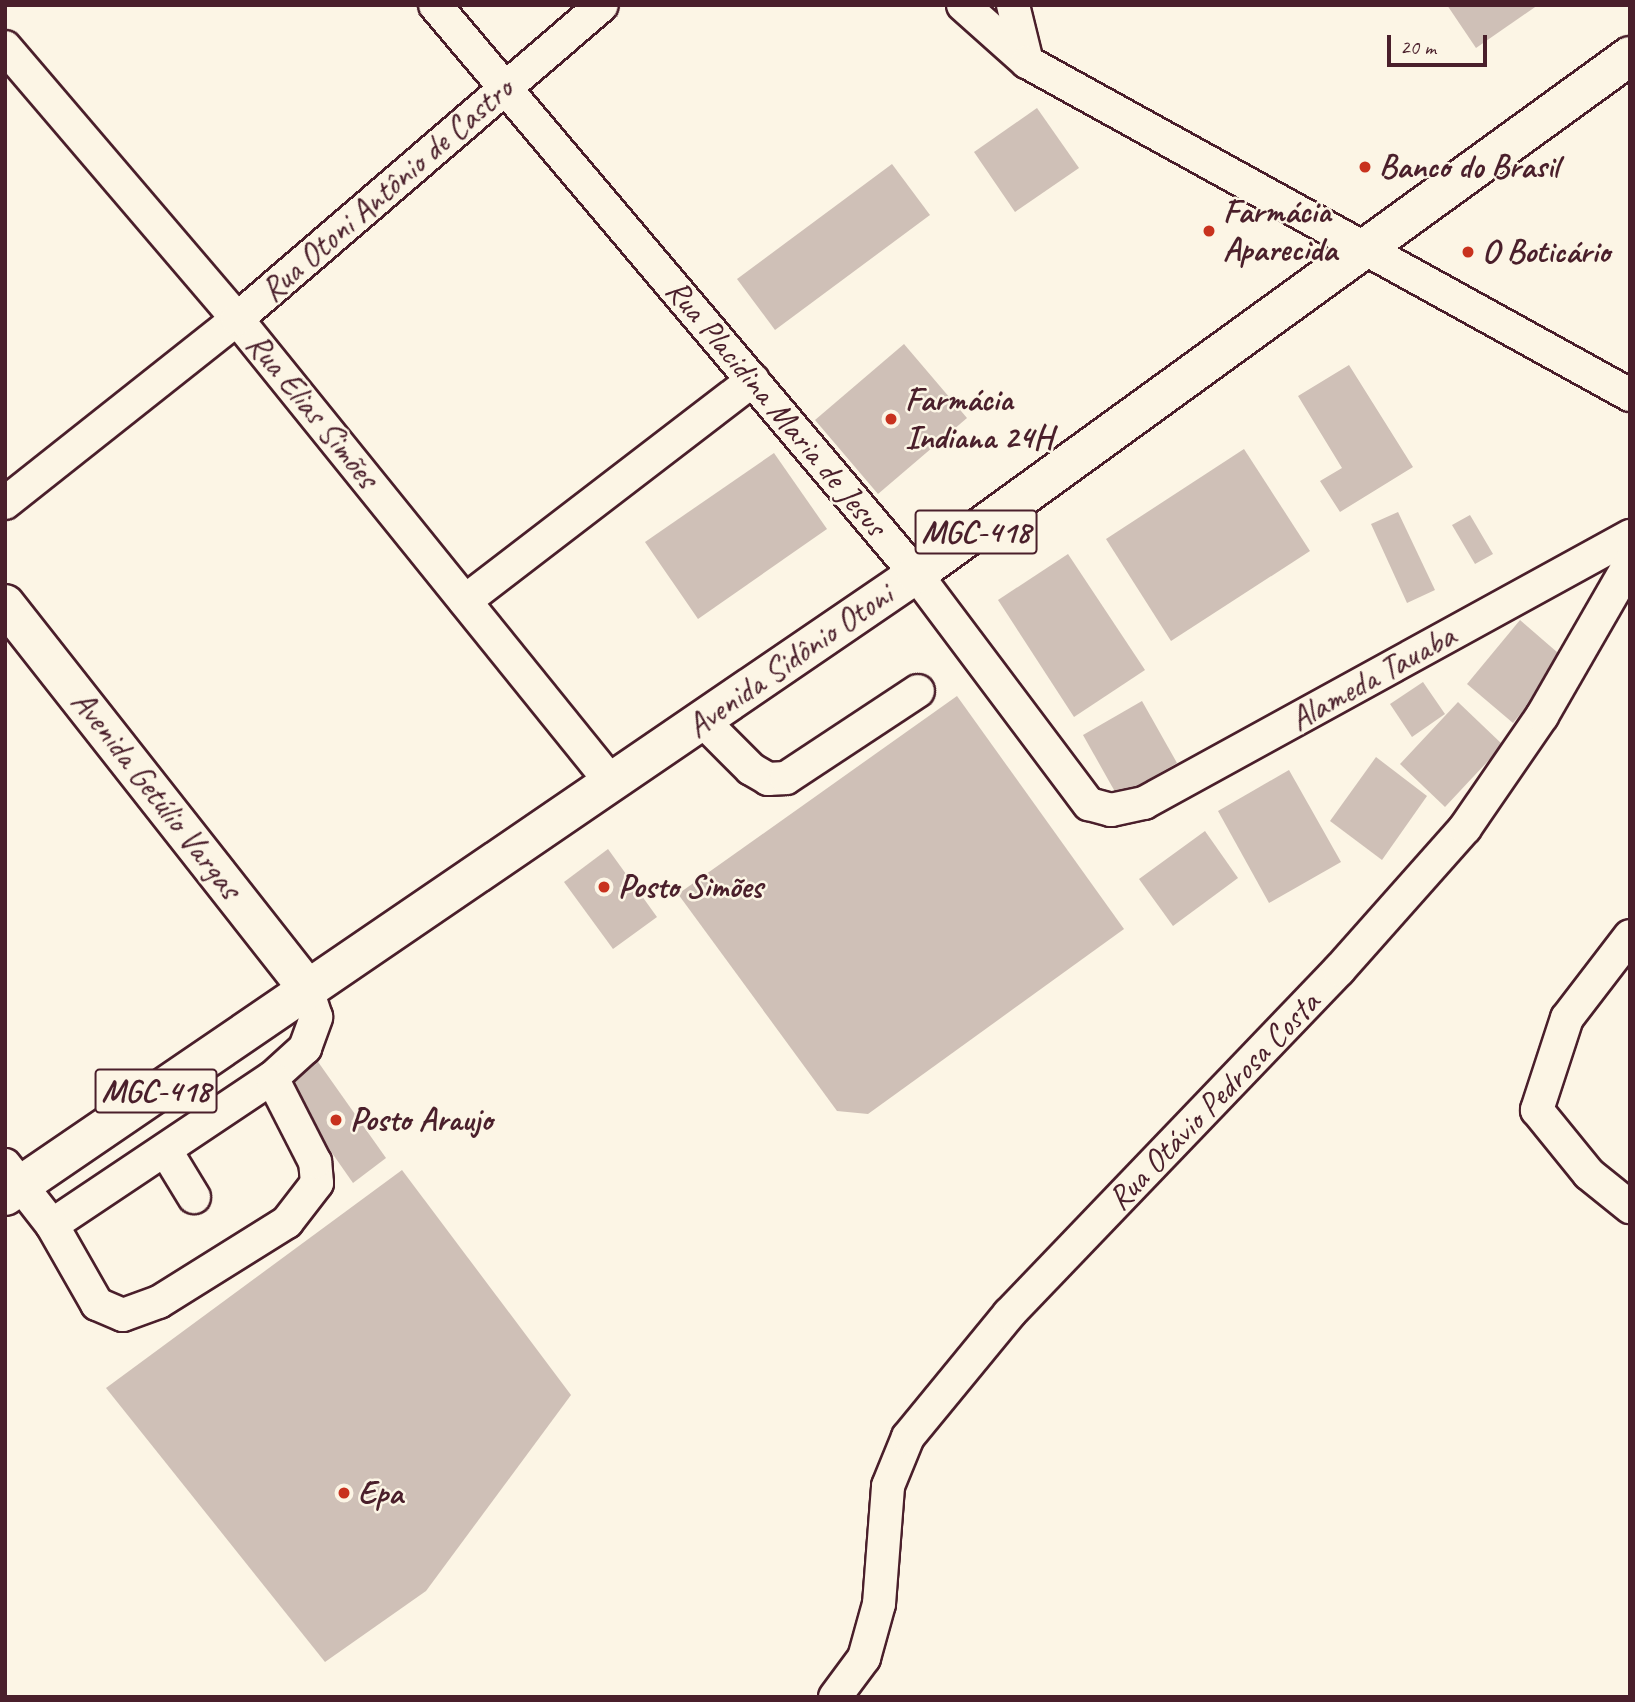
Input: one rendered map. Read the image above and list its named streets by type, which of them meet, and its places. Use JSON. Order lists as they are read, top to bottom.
{
  "streets": {
    "main road": ["MGC-418", "Avenida Sidônio Otoni", "Avenida Getúlio Vargas"],
    "street": [
      "Rua Otoni Antônio de Castro",
      "Rua Placidina Maria de Jesus",
      "Rua Elias Simões",
      "Alameda Tauaba",
      "Rua Otávio Pedrosa Costa"
    ]
  },
  "crossings": [
    ["Rua Otoni Antônio de Castro", "Rua Placidina Maria de Jesus"],
    ["Rua Otoni Antônio de Castro", "Rua Elias Simões"],
    ["Rua Placidina Maria de Jesus", "Avenida Sidônio Otoni"],
    ["Rua Placidina Maria de Jesus", "Alameda Tauaba"],
    ["Rua Elias Simões", "Avenida Sidônio Otoni"],
    ["Avenida Sidônio Otoni", "Avenida Getúlio Vargas"]
  ],
  "places": [
    "Banco do Brasil",
    "Farmácia Aparecida",
    "O Boticário",
    "Farmácia Indiana 24H",
    "Posto Simões",
    "Posto Araujo",
    "Epa"
  ],
  "scale_bar": "20 m"
}
